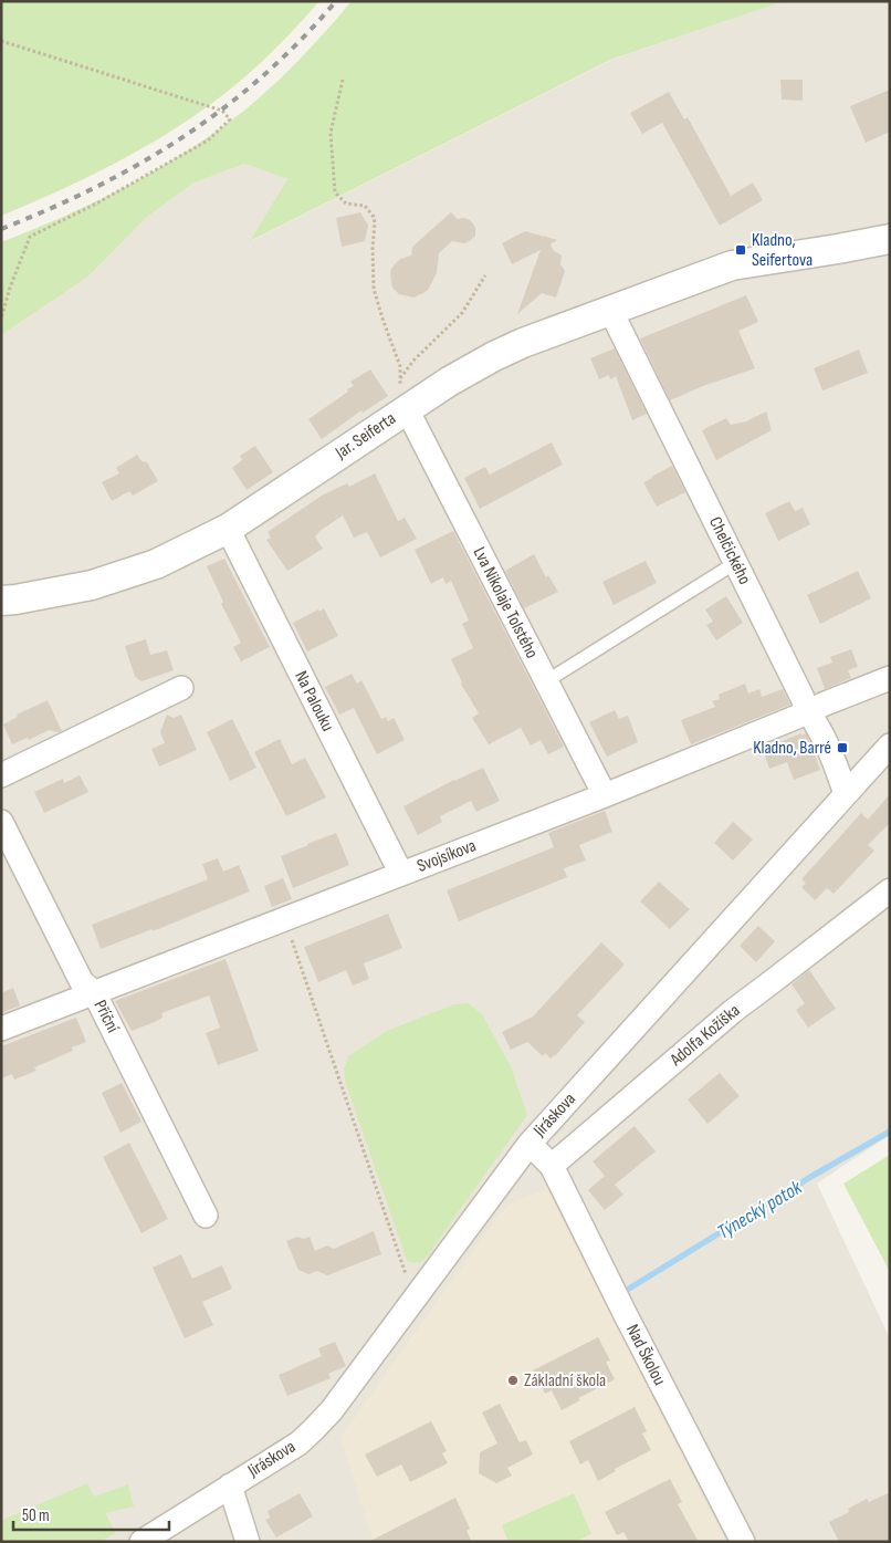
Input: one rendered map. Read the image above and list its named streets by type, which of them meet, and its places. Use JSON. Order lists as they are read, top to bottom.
{
  "streets": {
    "street": [
      "Jar. Seiferta",
      "Chelčického",
      "Lva Nikolaje Tolstého",
      "Na Palouku",
      "Svojsíkova",
      "Příční",
      "Adolfa Kožíška",
      "Jiráskova",
      "Nad Školou"
    ]
  },
  "crossings": [
    ["Jar. Seiferta", "Chelčického"],
    ["Jar. Seiferta", "Lva Nikolaje Tolstého"],
    ["Jar. Seiferta", "Na Palouku"],
    ["Chelčického", "Svojsíkova"],
    ["Chelčického", "Jiráskova"],
    ["Lva Nikolaje Tolstého", "Svojsíkova"],
    ["Na Palouku", "Svojsíkova"],
    ["Svojsíkova", "Příční"],
    ["Adolfa Kožíška", "Nad Školou"]
  ],
  "water": ["Týnecký potok"],
  "places": {
    "transit": ["Kladno, Seifertova", "Kladno, Barré"],
    "other": ["Základní škola"]
  },
  "scale_bar": "50 m"
}
